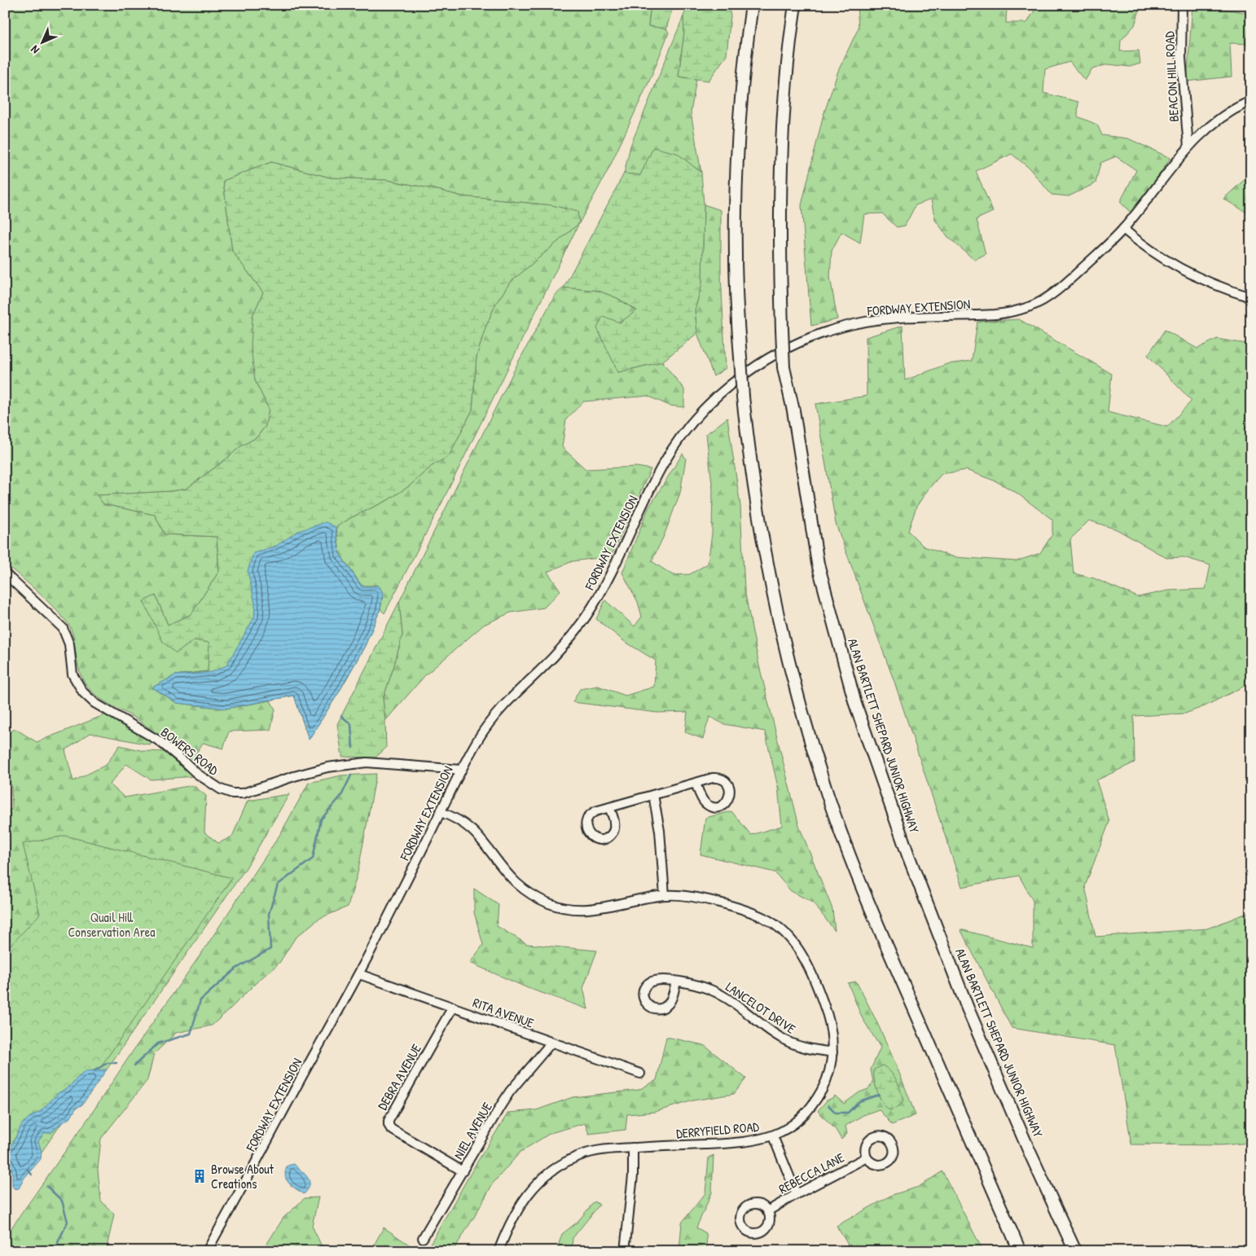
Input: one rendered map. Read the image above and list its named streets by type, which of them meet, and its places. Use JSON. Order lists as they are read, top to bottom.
{
  "streets": {
    "highway": ["ALAN BARTLETT SHEPARD JUNIOR HIGHWAY"],
    "street": [
      "BEACON HILL ROAD",
      "FORDWAY EXTENSION",
      "BOWERS ROAD",
      "LANCELOT DRIVE",
      "RITA AVENUE",
      "DEBRA AVENUE",
      "DERRYFIELD ROAD",
      "NIEL AVENUE",
      "REBECCA LANE"
    ]
  },
  "crossings": [
    ["BEACON HILL ROAD", "FORDWAY EXTENSION"],
    ["FORDWAY EXTENSION", "BOWERS ROAD"],
    ["FORDWAY EXTENSION", "RITA AVENUE"],
    ["FORDWAY EXTENSION", "DERRYFIELD ROAD"],
    ["LANCELOT DRIVE", "DERRYFIELD ROAD"],
    ["RITA AVENUE", "DEBRA AVENUE"],
    ["RITA AVENUE", "NIEL AVENUE"],
    ["DEBRA AVENUE", "NIEL AVENUE"]
  ],
  "parks": ["Quail Hill Conservation Area"],
  "places": {
    "building": ["Browse About Creations"]
  },
  "north": "bottom left"
}
